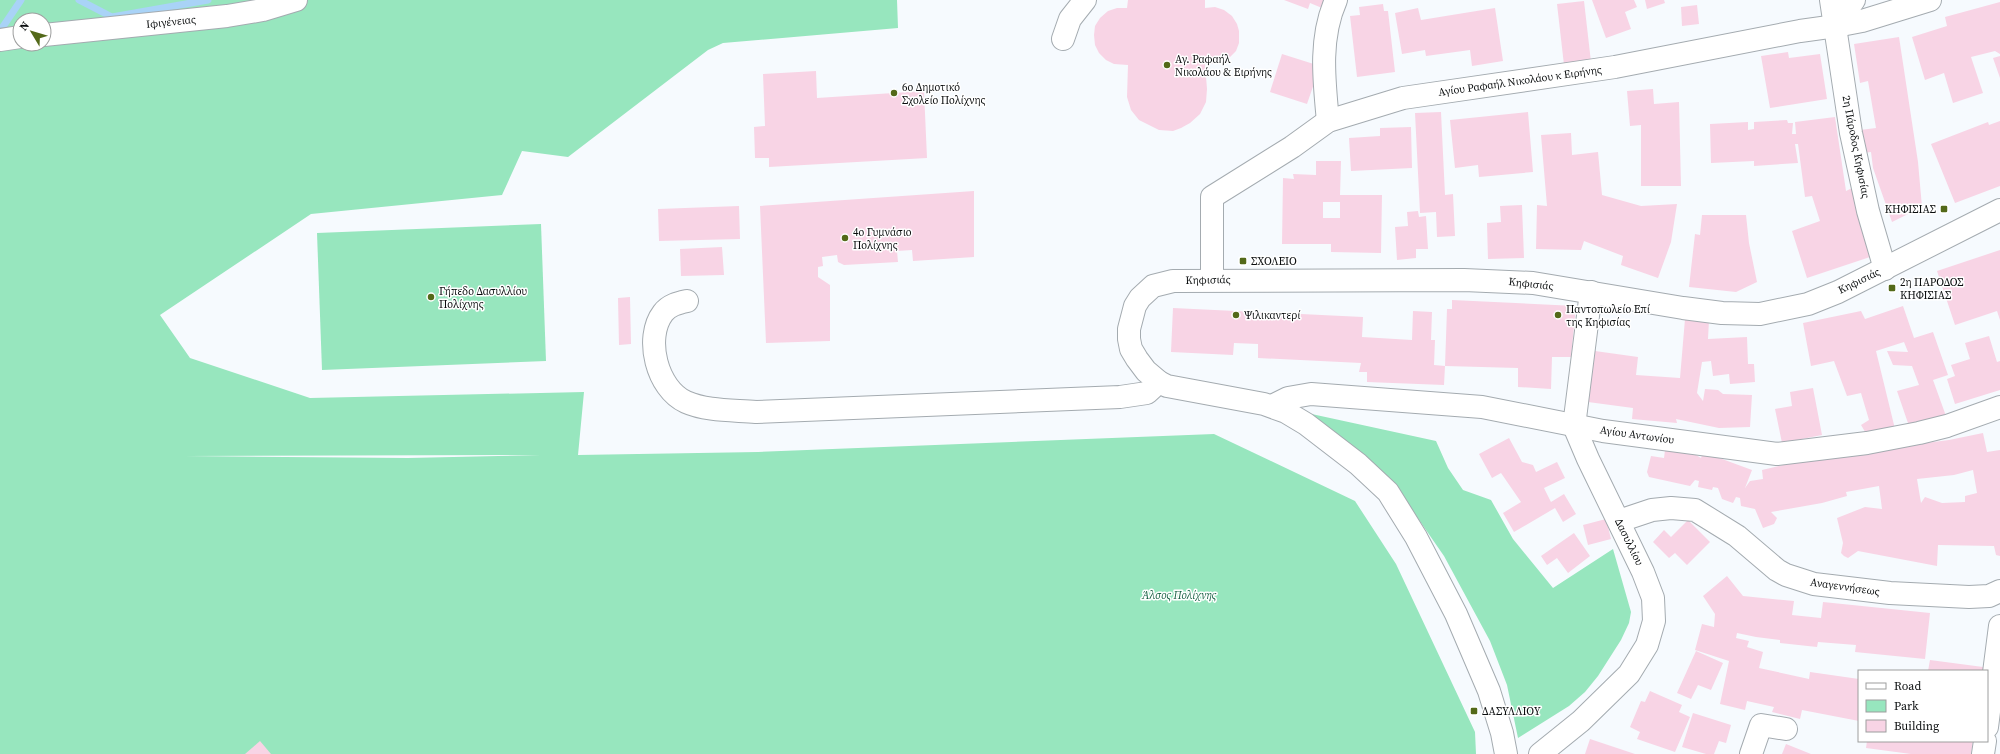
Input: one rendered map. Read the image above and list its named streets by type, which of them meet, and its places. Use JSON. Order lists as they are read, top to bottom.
{
  "streets": {
    "street": [
      "Ιφιγένειας",
      "Αγίου Ραφαήλ Νικολάου κ Ειρήνης",
      "2η Πάροδος Κηφισίας",
      "Κηφισιάς",
      "Αγίου Αντωνίου",
      "Δασυλλίου",
      "Αναγεννήσεως"
    ]
  },
  "crossings": [
    ["Αγίου Ραφαήλ Νικολάου κ Ειρήνης", "2η Πάροδος Κηφισίας"],
    ["Αγίου Ραφαήλ Νικολάου κ Ειρήνης", "Κηφισιάς"],
    ["2η Πάροδος Κηφισίας", "Κηφισιάς"],
    ["Κηφισιάς", "Δασυλλίου"],
    ["Αγίου Αντωνίου", "Δασυλλίου"],
    ["Δασυλλίου", "Αναγεννήσεως"]
  ],
  "parks": ["Άλσος Πολίχνης"],
  "places": {
    "other": [
      "Αγ. Ραφαήλ Νικολάου & Ειρήνης",
      "6ο Δημοτικό Σχολείο Πολίχνης",
      "4ο Γυμνάσιο Πολίχνης",
      "Γήπεδο Δασυλλίου Πολίχνης",
      "Ψιλικαντερί",
      "Παντοπωλείο Επί της Κηφισίας"
    ],
    "transit": [
      "ΚΗΦΙΣΙΑΣ",
      "ΣΧΟΛΕΙΟ",
      "2η ΠΑΡΟΔΟΣ ΚΗΦΙΣΙΑΣ",
      "ΔΑΣΥΛΛΙΟΥ"
    ]
  },
  "legend": ["Road", "Park", "Building"],
  "north": "top left"
}
